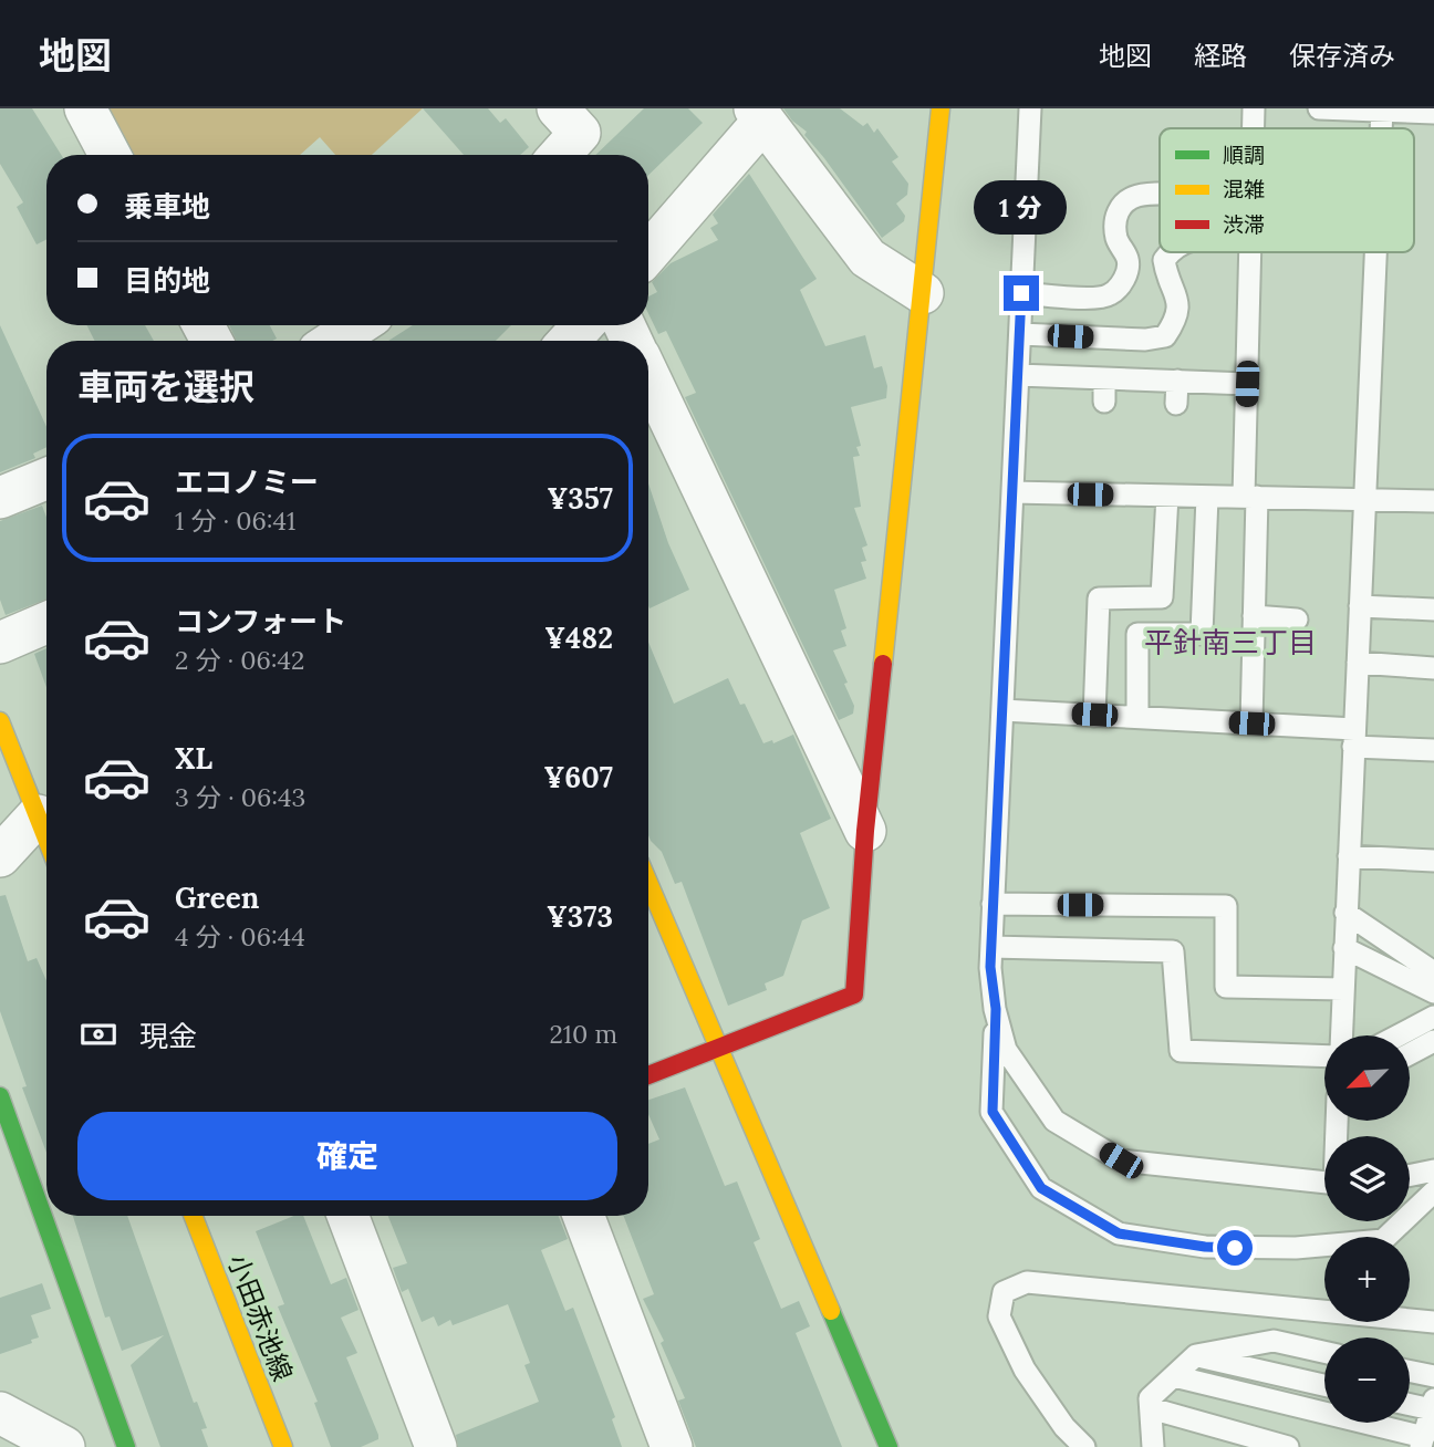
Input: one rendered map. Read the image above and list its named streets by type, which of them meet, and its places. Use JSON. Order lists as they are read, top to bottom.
{
  "streets": {
    "street": ["小田赤池線"]
  },
  "districts": ["平針南三丁目"],
  "legend": ["順調", "混雑", "渋滞"],
  "north": "bottom left",
  "page": {
    "header": "地図",
    "nav": ["地図", "経路", "保存済み"],
    "banner": ["乗車地", "目的地"],
    "bubble": "1 分",
    "heading": "車両を選択",
    "list": [
      {
        "name": "エコノミー",
        "note": "1 分 · 06:41",
        "value": "¥357"
      },
      {
        "name": "コンフォート",
        "note": "2 分 · 06:42",
        "value": "¥482"
      },
      {
        "name": "XL",
        "note": "3 分 · 06:43",
        "value": "¥607"
      },
      {
        "name": "Green",
        "note": "4 分 · 06:44",
        "value": "¥373"
      }
    ],
    "pay": ["現金", "210 m"],
    "map_buttons": ["+", "−"],
    "buttons": "確定"
  }
}
